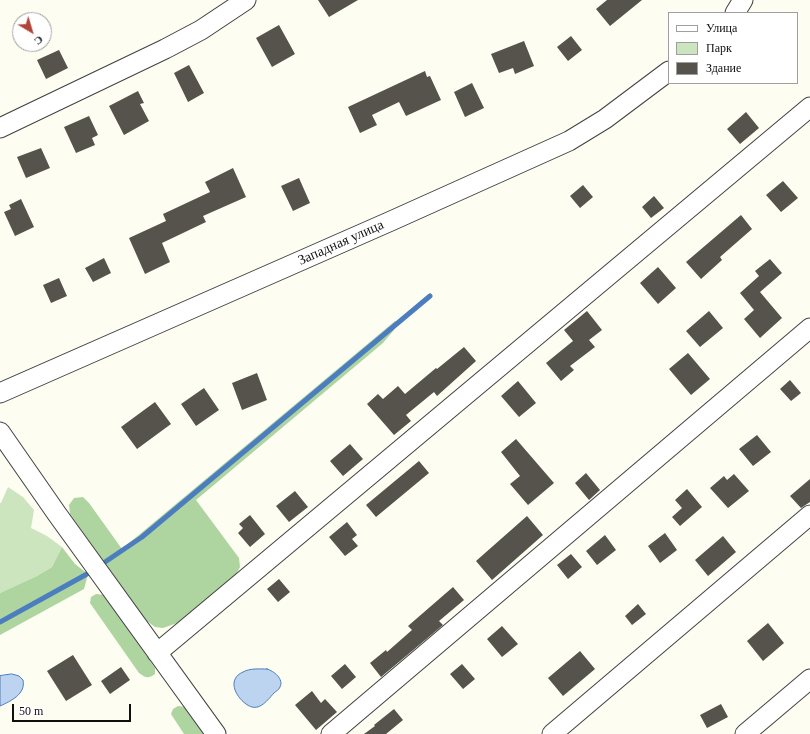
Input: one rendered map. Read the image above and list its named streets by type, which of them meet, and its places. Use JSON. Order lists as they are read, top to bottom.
{
  "streets": {
    "street": ["Западная улица"]
  },
  "legend": ["Улица", "Парк", "Здание"],
  "scale_bar": "50 m",
  "north": "bottom right"
}
